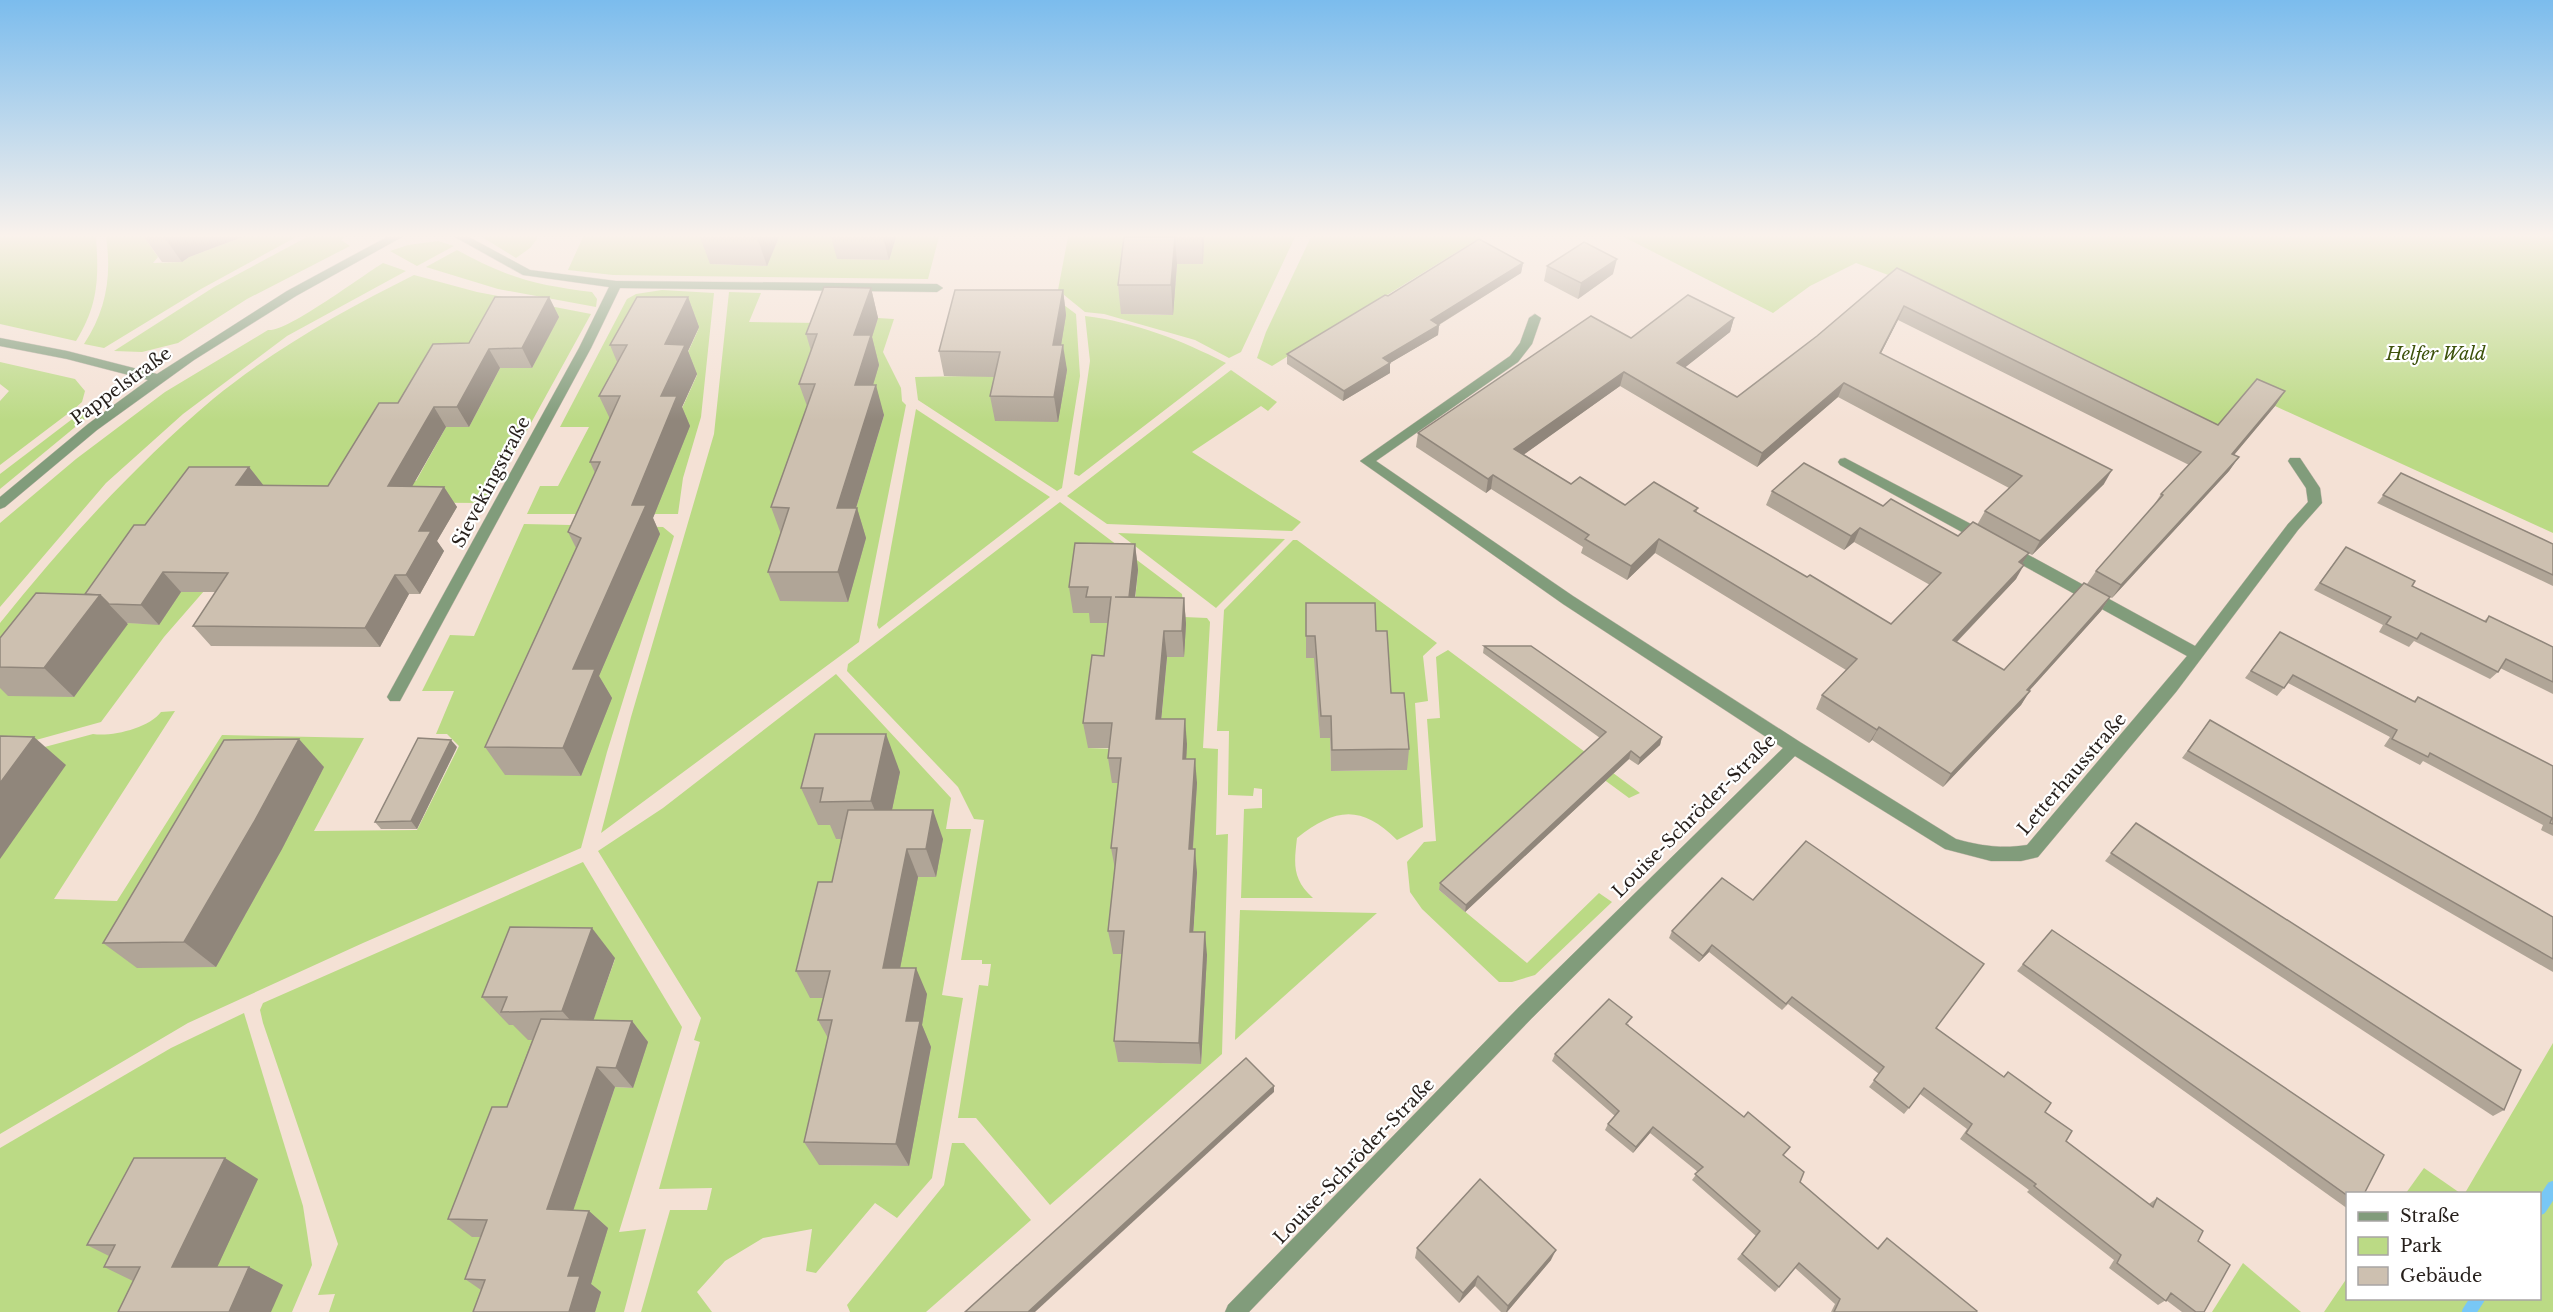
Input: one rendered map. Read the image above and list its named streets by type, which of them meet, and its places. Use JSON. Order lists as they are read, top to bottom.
{
  "streets": {
    "street": [
      "Pappelstraße",
      "Sievekingstraße",
      "Letterhausstraße",
      "Louise-Schröder-Straße"
    ]
  },
  "crossings": [
    ["Letterhausstraße", "Louise-Schröder-Straße"]
  ],
  "parks": ["Helfer Wald"],
  "legend": ["Straße", "Park", "Gebäude"]
}
